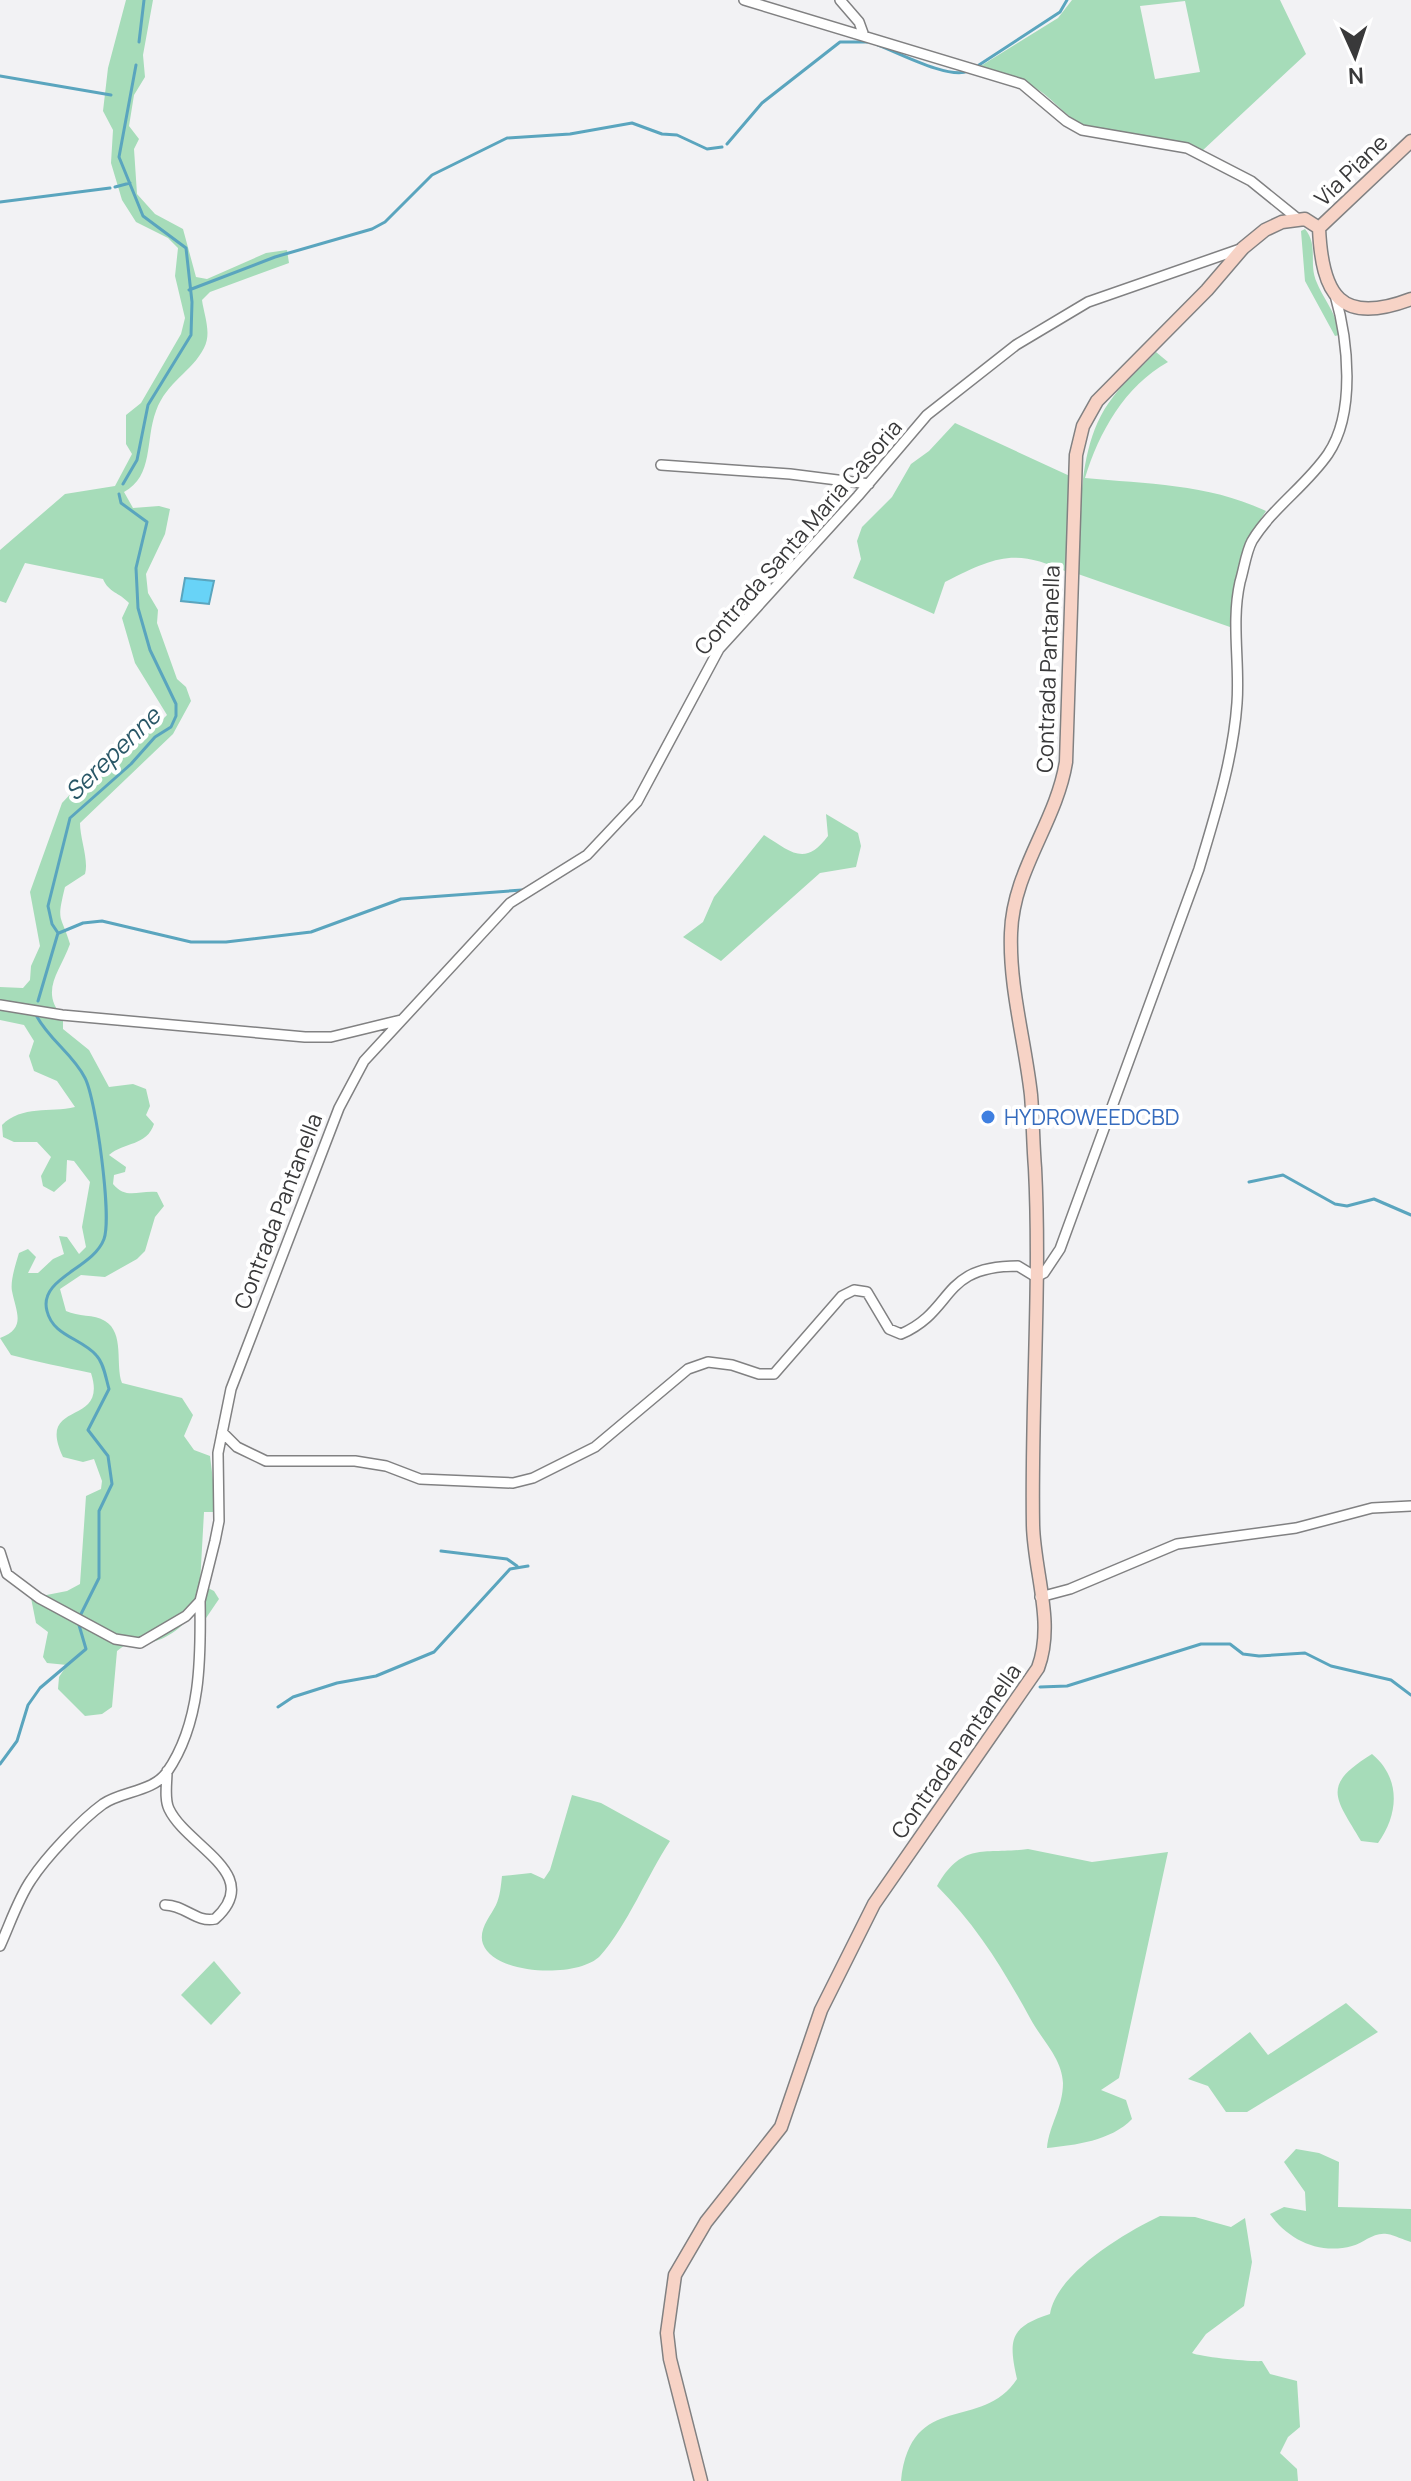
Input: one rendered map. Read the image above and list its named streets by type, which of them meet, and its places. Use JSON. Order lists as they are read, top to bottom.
{
  "streets": {
    "street": ["Via Piane", "Contrada Santa Maria Casoria", "Contrada Pantanella"]
  },
  "crossings": [
    ["Contrada Santa Maria Casoria", "Contrada Pantanella"]
  ],
  "water": ["Serepenne"],
  "places": ["HYDROWEEDCBD"],
  "north": "bottom"
}
